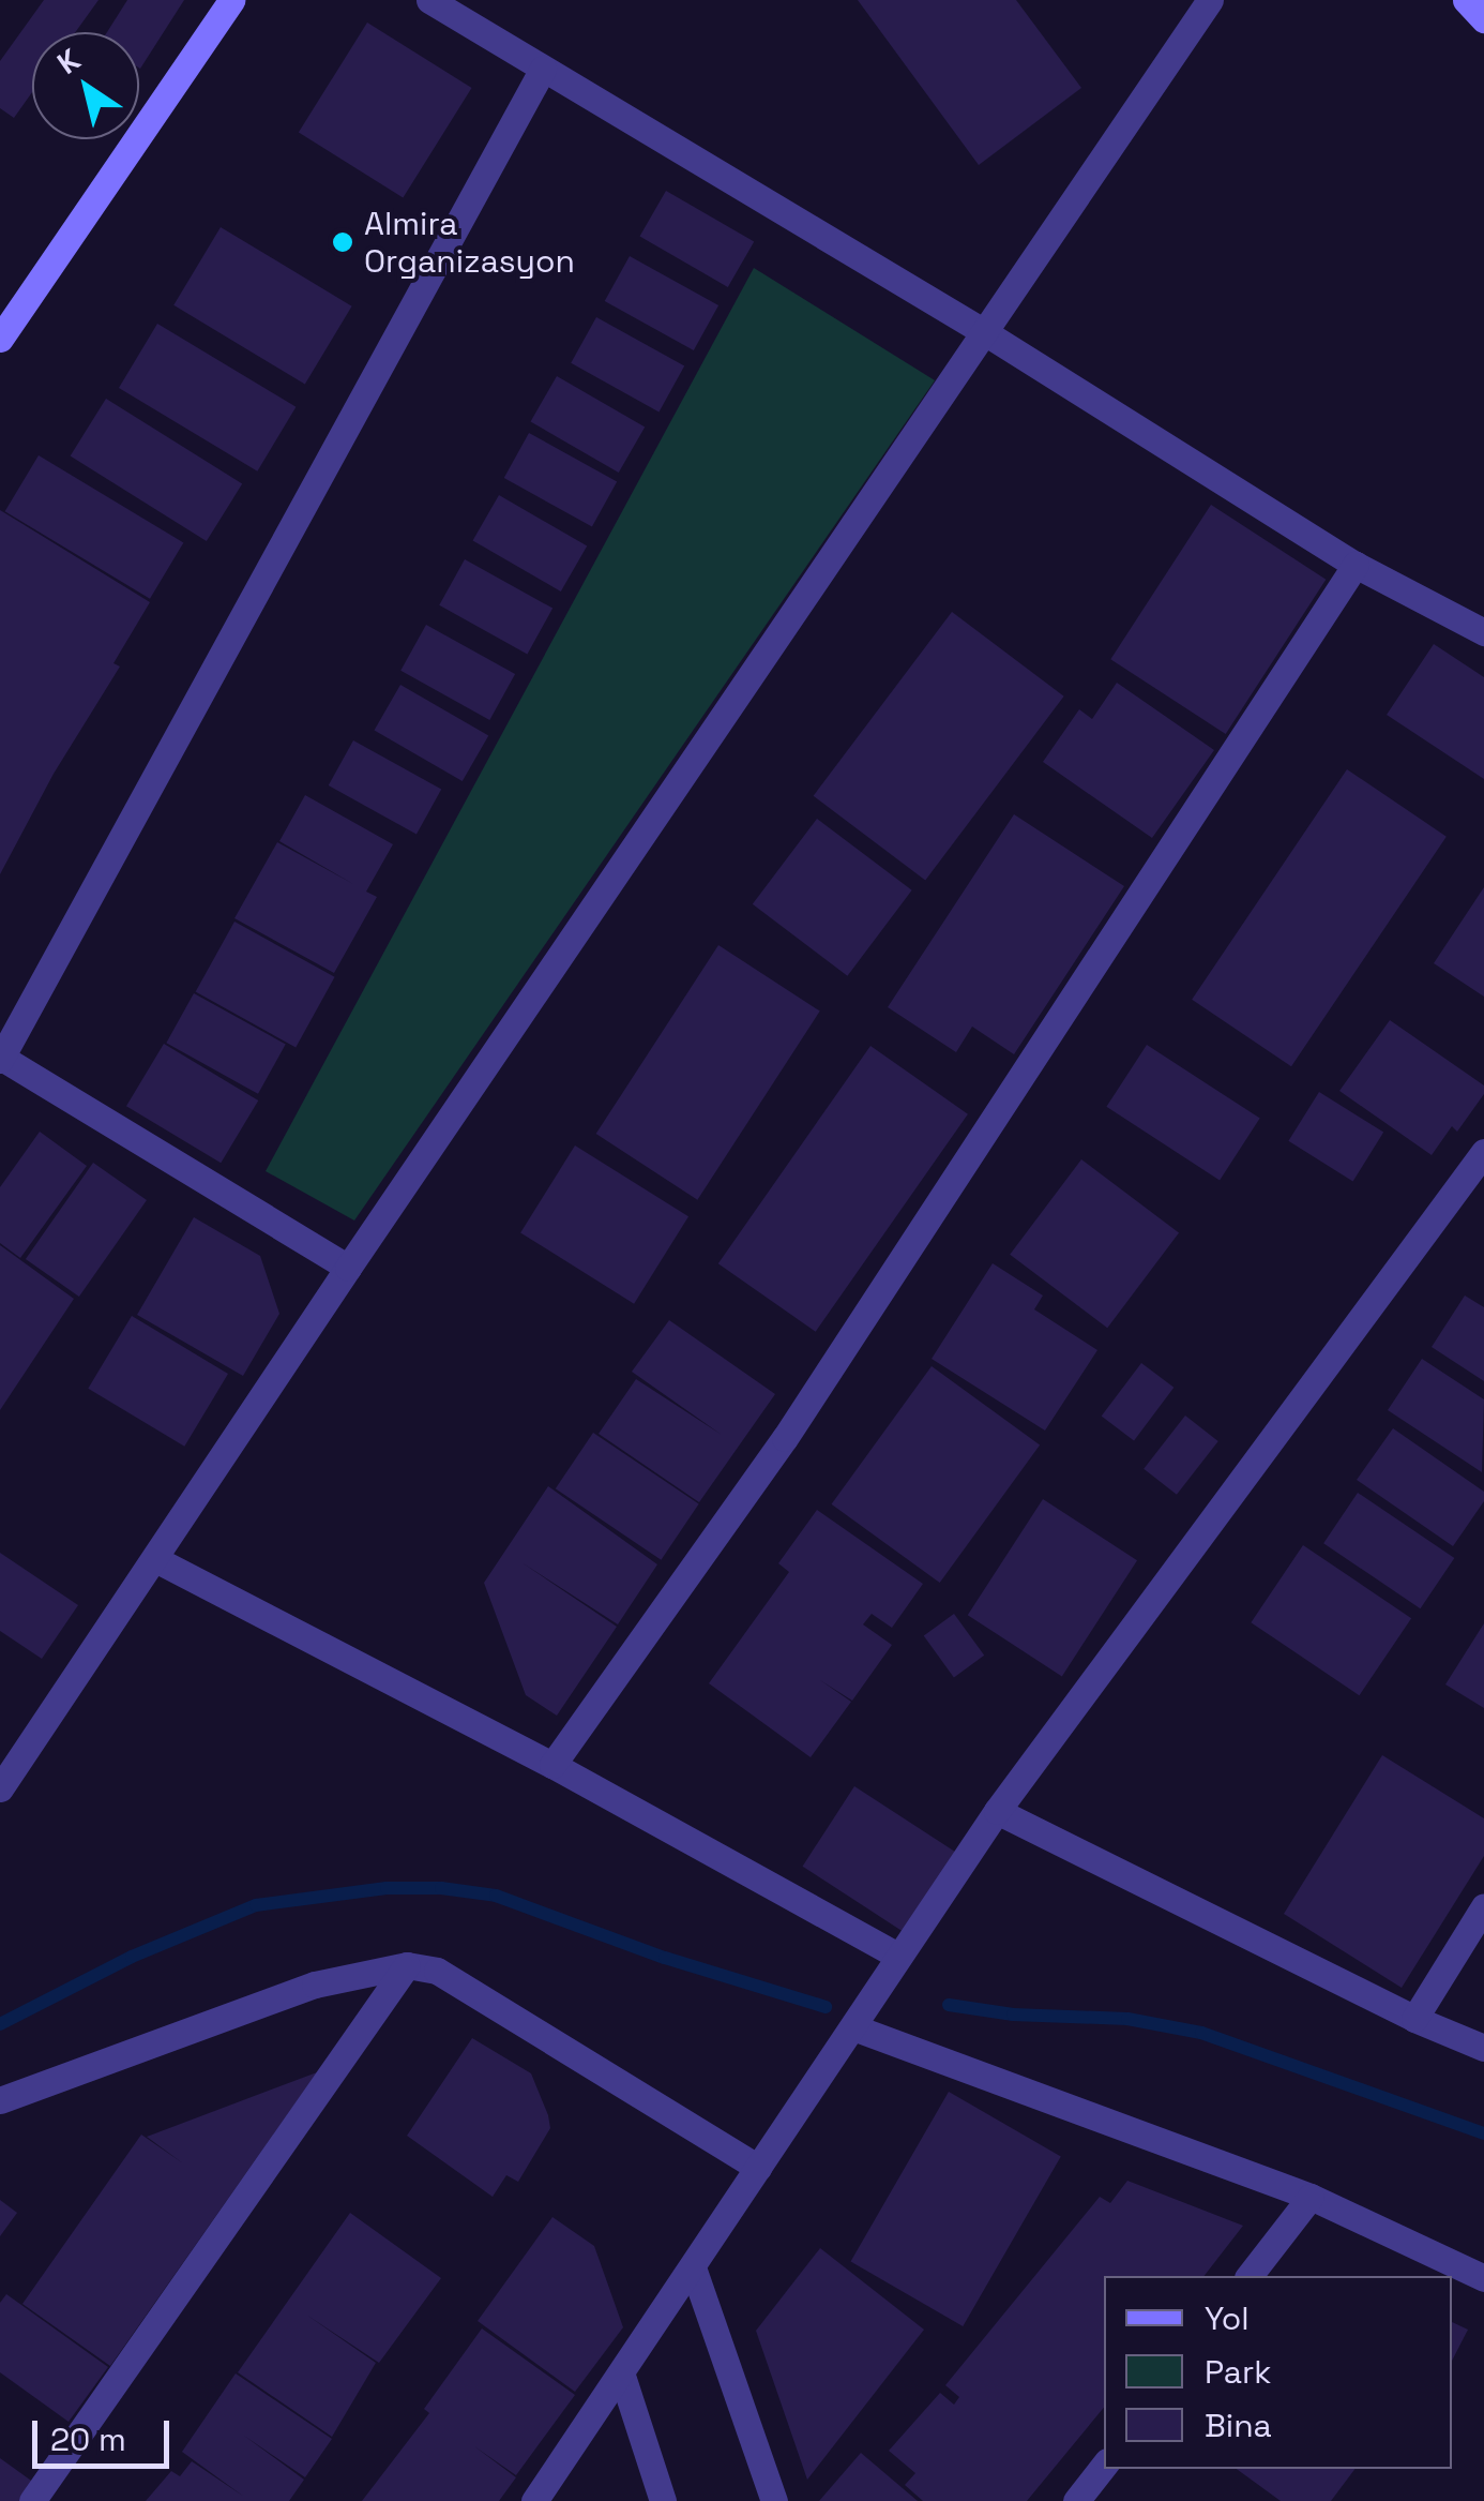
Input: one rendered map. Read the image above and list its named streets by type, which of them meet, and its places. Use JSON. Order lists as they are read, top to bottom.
{
  "places": ["Almira Organizasyon"],
  "legend": ["Yol", "Park", "Bina"],
  "scale_bar": "20 m",
  "north": "top left"
}
